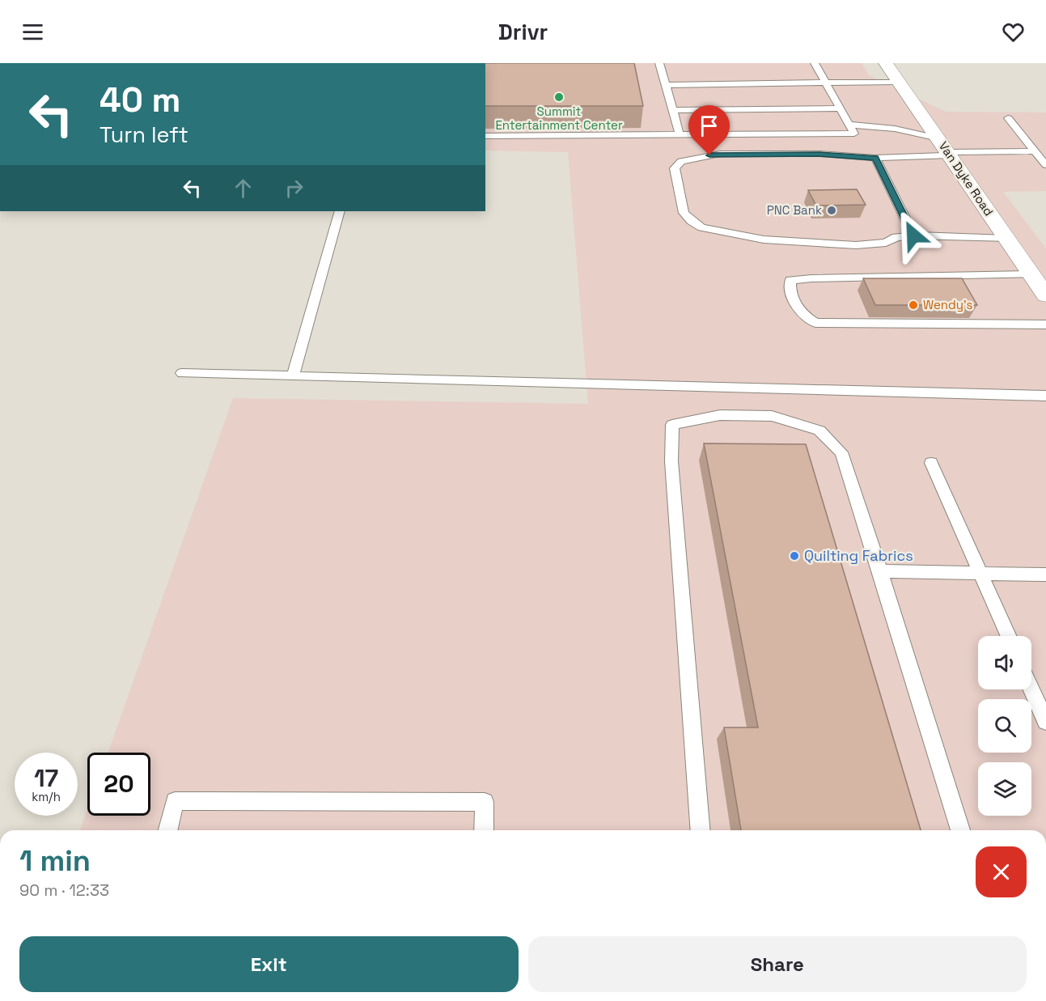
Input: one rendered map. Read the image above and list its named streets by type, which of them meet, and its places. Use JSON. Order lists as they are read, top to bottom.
{
  "streets": {
    "main road": ["Van Dyke Road"]
  },
  "places": [
    "Summit Entertainment Center",
    "PNC Bank",
    "Wendy's",
    "Quilting Fabrics"
  ],
  "page": {
    "header": "Drivr",
    "turn": ["40 m", "Turn left"],
    "speed": "17 km/h",
    "limit": "20",
    "heading": ["1 min", "90 m · 12:33"],
    "buttons": ["Exit", "Share"]
  }
}
